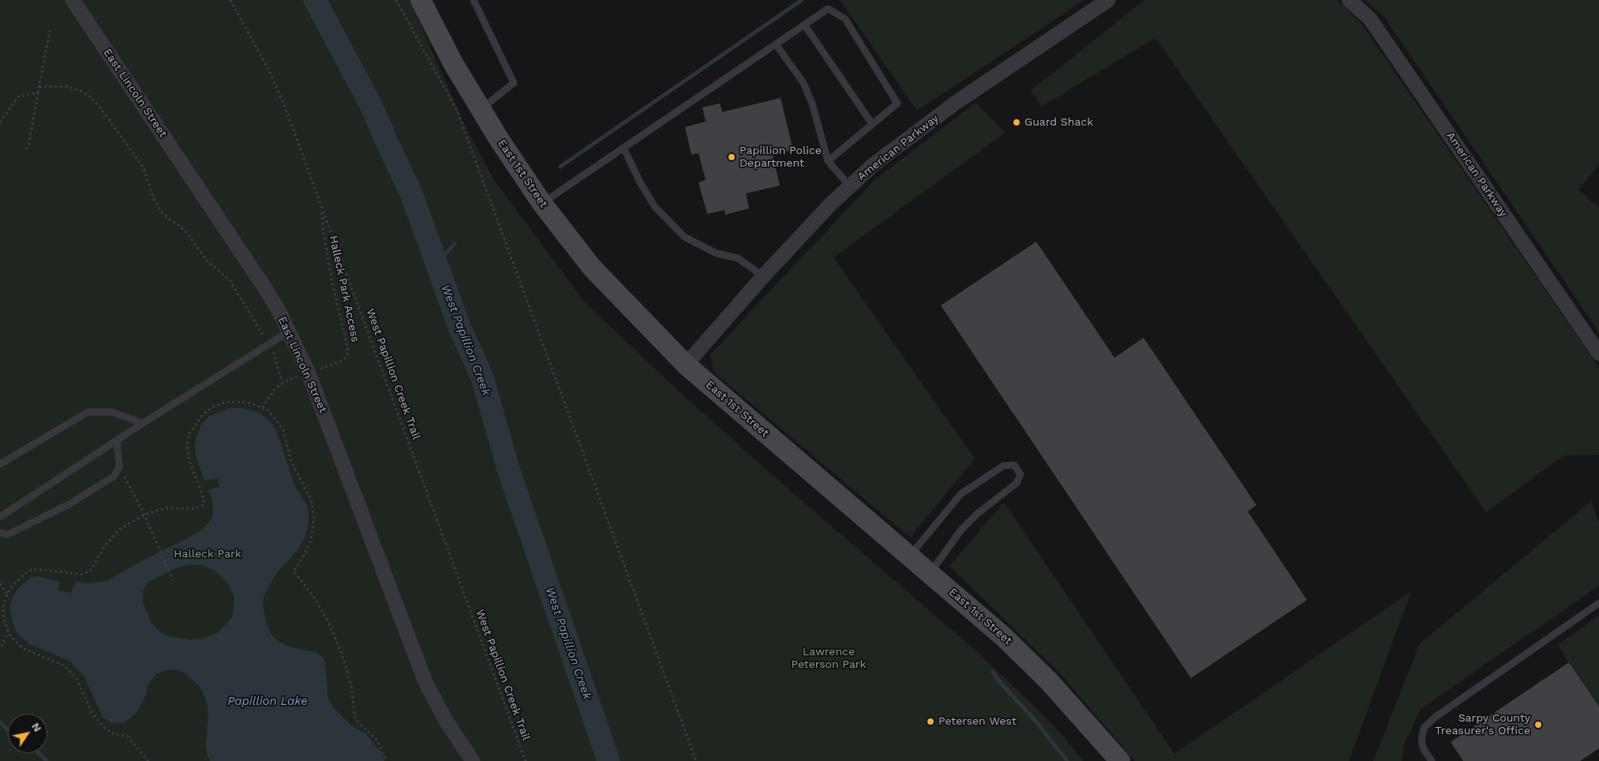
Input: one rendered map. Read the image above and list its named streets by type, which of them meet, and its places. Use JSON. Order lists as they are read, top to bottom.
{
  "streets": {
    "main road": ["East 1st Street"],
    "street": ["East Lincoln Street", "American Parkway"],
    "path": ["Halleck Park Access", "West Papillion Creek Trail"]
  },
  "crossings": [
    ["East Lincoln Street", "Halleck Park Access"],
    ["American Parkway", "East 1st Street"],
    ["Halleck Park Access", "West Papillion Creek Trail"]
  ],
  "water": ["West Papillion Creek", "Papillion Lake"],
  "parks": ["Halleck Park", "Lawrence Peterson Park"],
  "places": [
    "Guard Shack",
    "Papillion Police Department",
    "Petersen West",
    "Sarpy County Treasurer's Office"
  ],
  "north": "top right"
}
